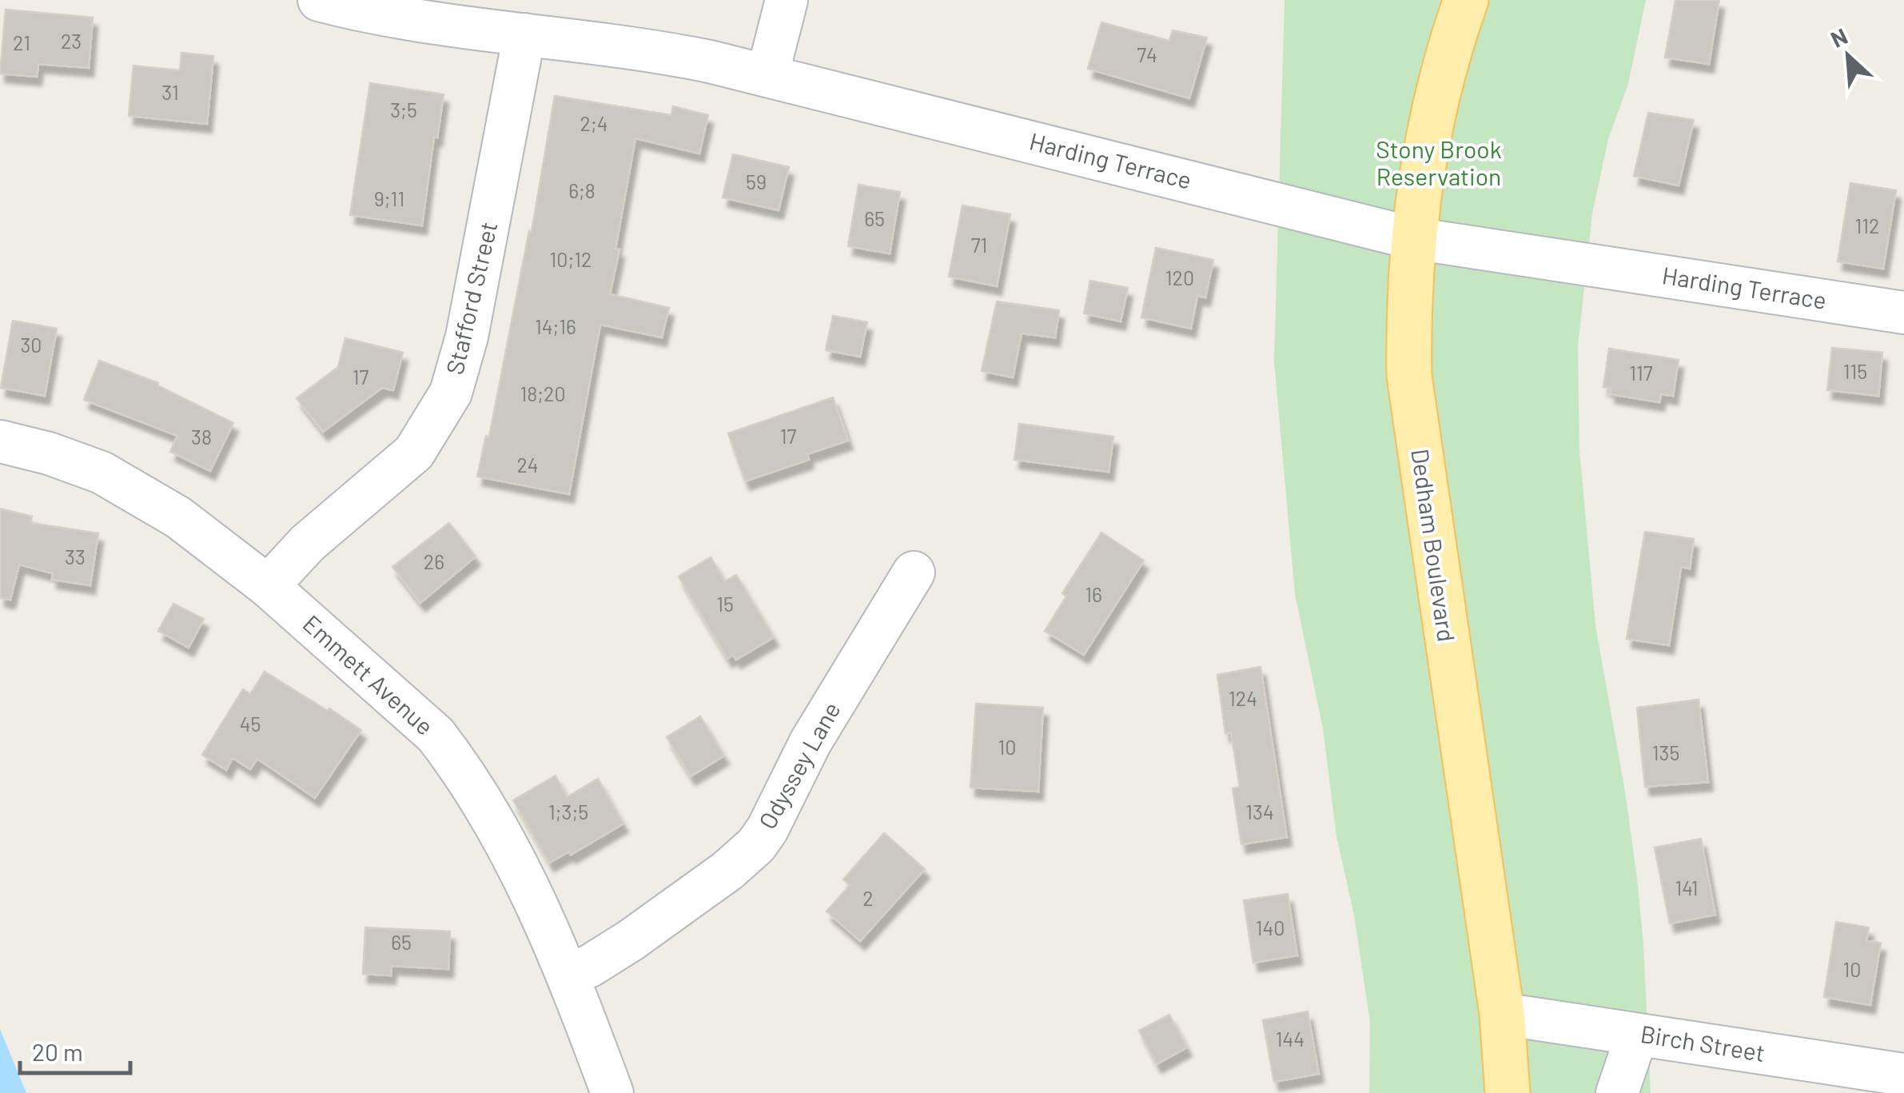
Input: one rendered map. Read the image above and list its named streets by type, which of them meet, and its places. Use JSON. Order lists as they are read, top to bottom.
{
  "streets": {
    "main road": ["Dedham Boulevard"],
    "street": [
      "Harding Terrace",
      "Stafford Street",
      "Emmett Avenue",
      "Odyssey Lane",
      "Birch Street"
    ]
  },
  "crossings": [
    ["Harding Terrace", "Stafford Street"],
    ["Harding Terrace", "Dedham Boulevard"],
    ["Stafford Street", "Emmett Avenue"],
    ["Dedham Boulevard", "Birch Street"],
    ["Emmett Avenue", "Odyssey Lane"]
  ],
  "parks": ["Stony Brook Reservation"],
  "house_numbers": [
    "23",
    "21",
    "74",
    "31",
    "3;5",
    "2;4",
    "59",
    "6;8",
    "9;11",
    "65",
    "112",
    "71",
    "10;12",
    "120",
    "14;16",
    "30",
    "115",
    "117",
    "17",
    "18;20",
    "17",
    "38",
    "24",
    "33",
    "26",
    "16",
    "15",
    "124",
    "45",
    "10",
    "135",
    "1;3;5",
    "134",
    "141",
    "2",
    "140",
    "65",
    "10",
    "144"
  ],
  "scale_bar": "20 m",
  "north": "top left"
}
